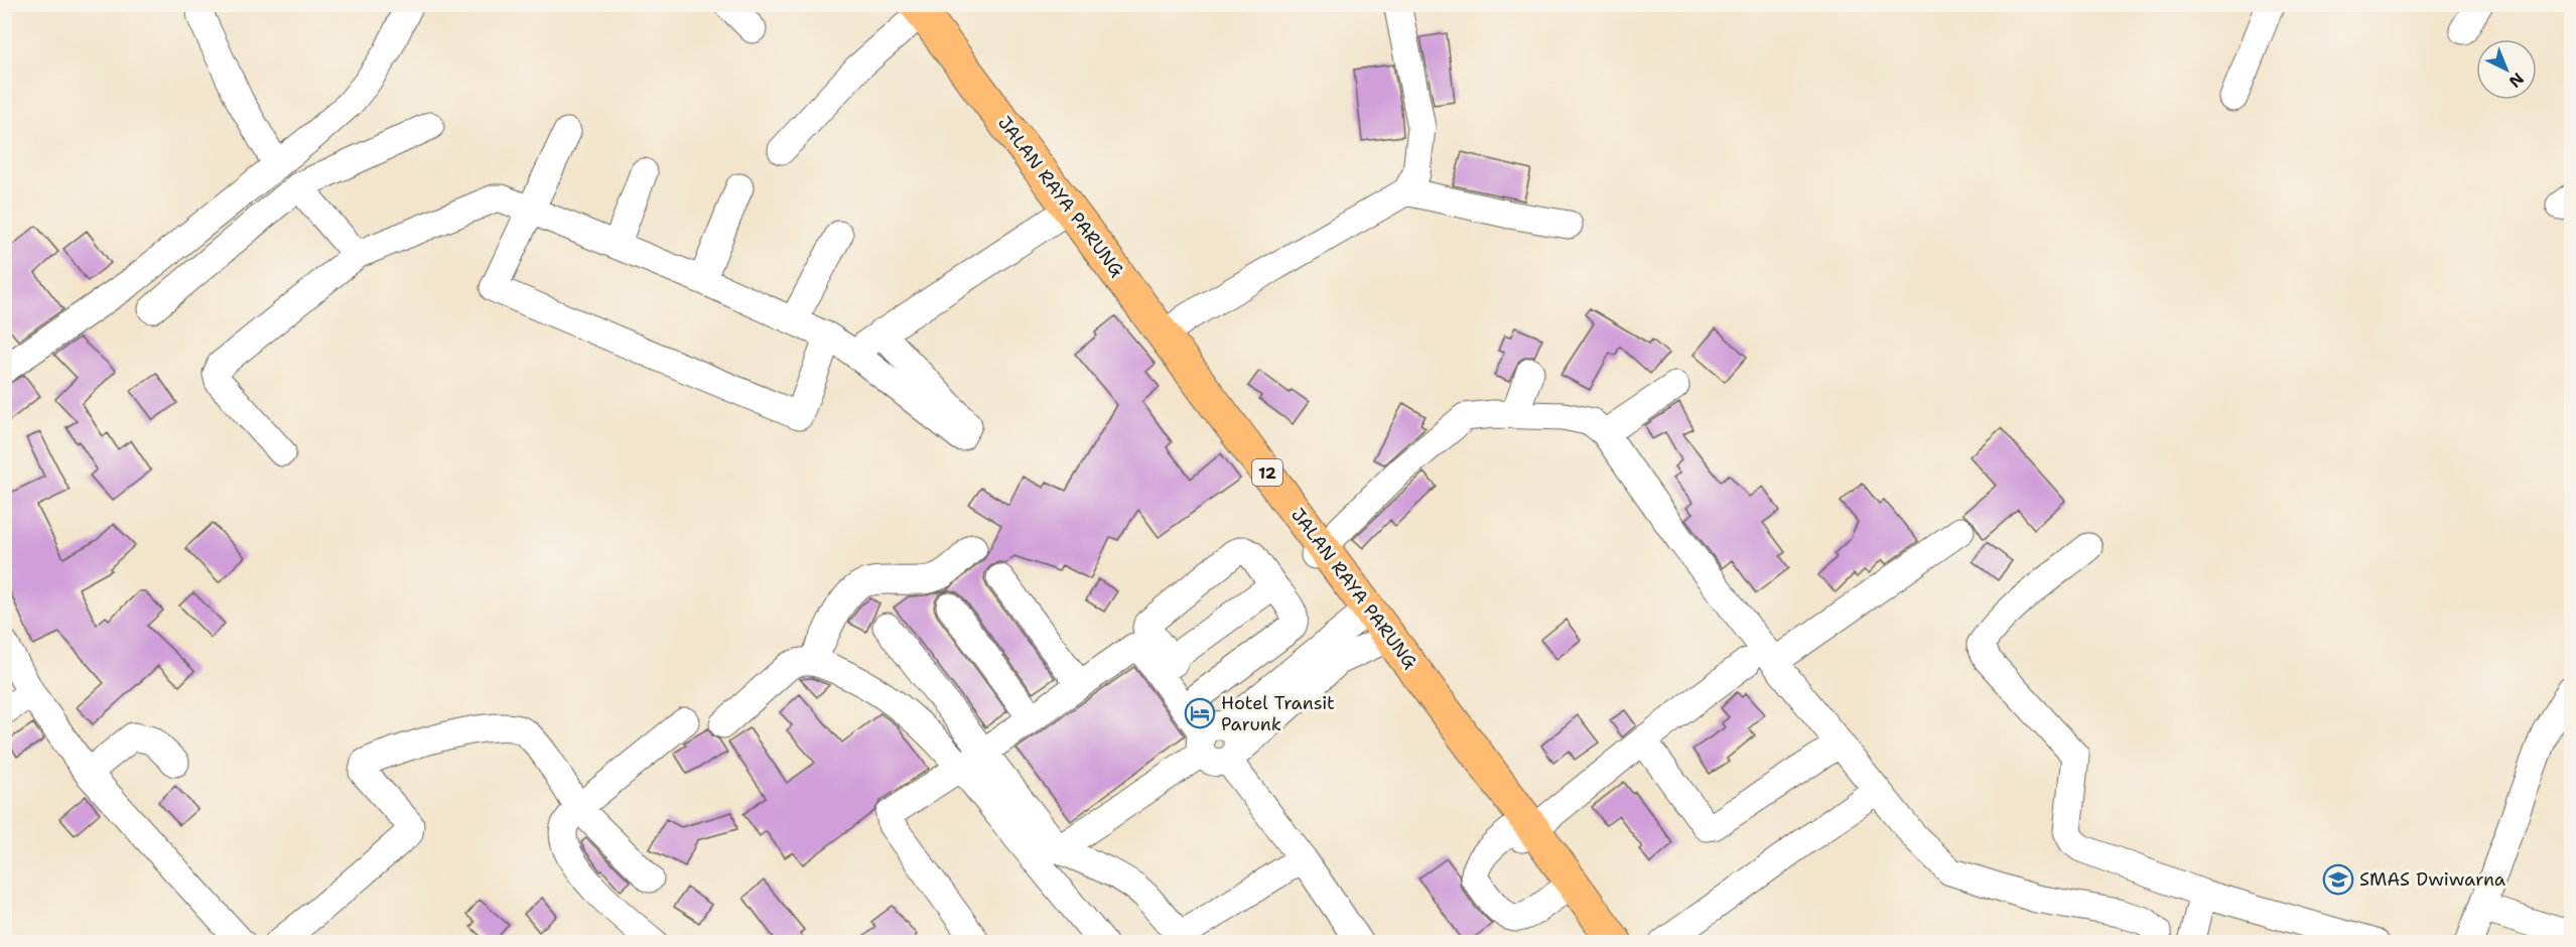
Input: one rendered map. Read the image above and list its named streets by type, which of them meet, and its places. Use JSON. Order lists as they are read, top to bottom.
{
  "streets": {
    "highway": ["JALAN RAYA PARUNG", "12"]
  },
  "places": {
    "hotel": ["Hotel Transit Parunk"],
    "school or university": ["SMAS Dwiwarna"]
  },
  "north": "bottom right"
}
